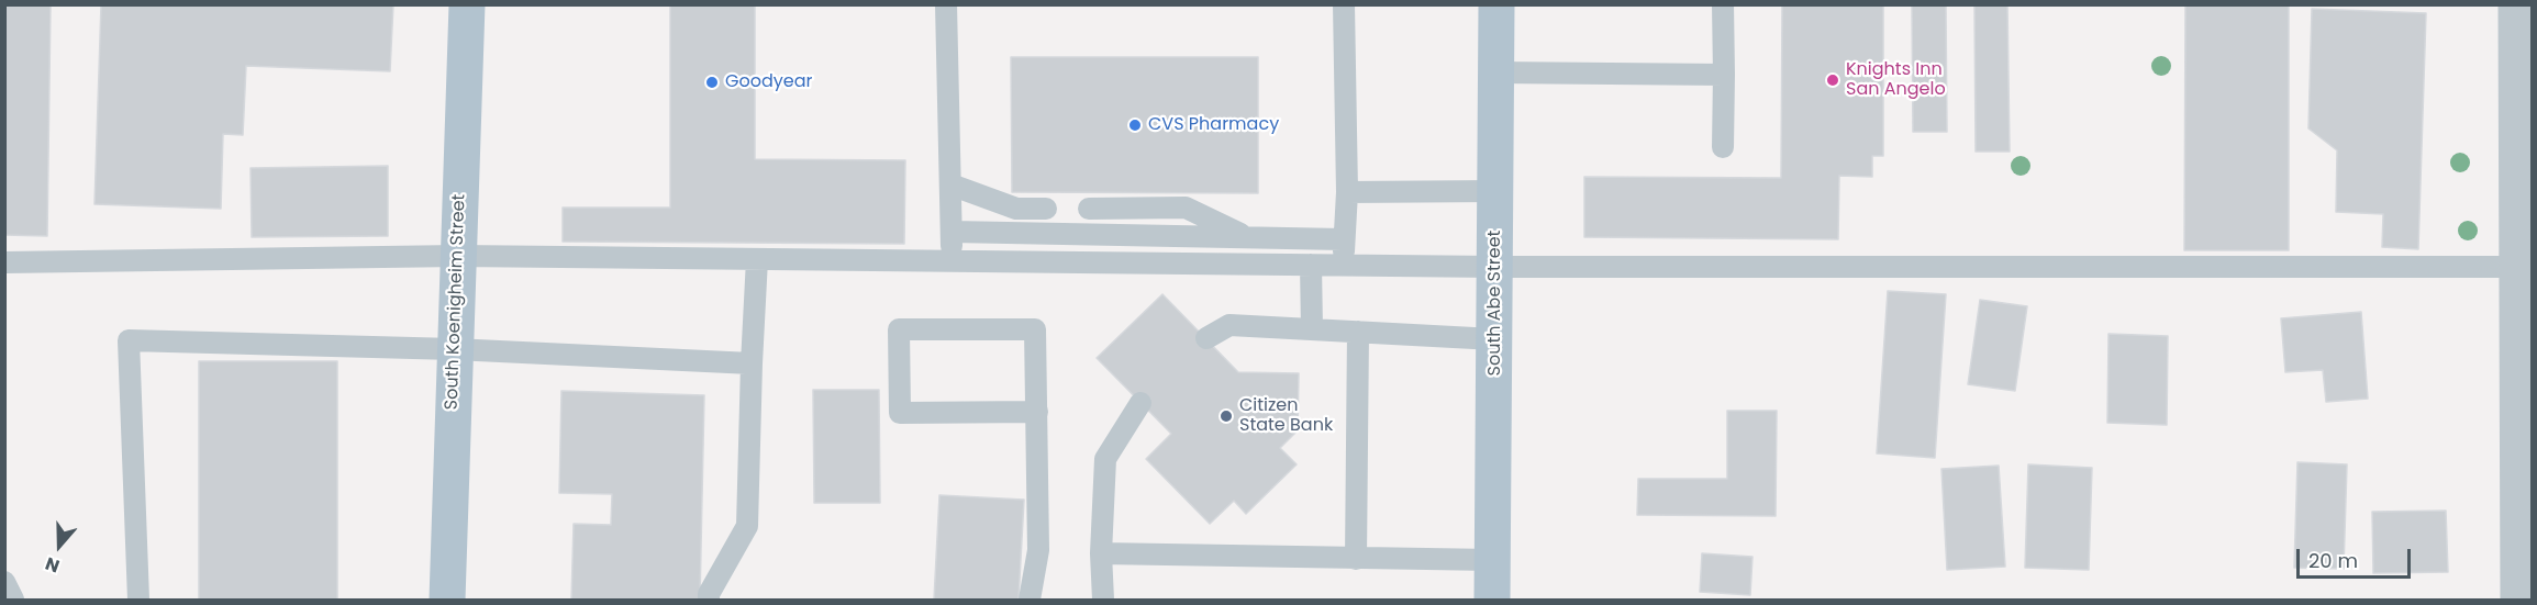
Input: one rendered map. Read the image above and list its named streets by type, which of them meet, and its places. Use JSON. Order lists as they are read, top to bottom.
{
  "streets": {
    "main road": ["South Koenigheim Street", "South Abe Street"]
  },
  "places": [
    "Knights Inn San Angelo",
    "Goodyear",
    "CVS Pharmacy",
    "Citizen State Bank"
  ],
  "scale_bar": "20 m",
  "north": "bottom"
}
